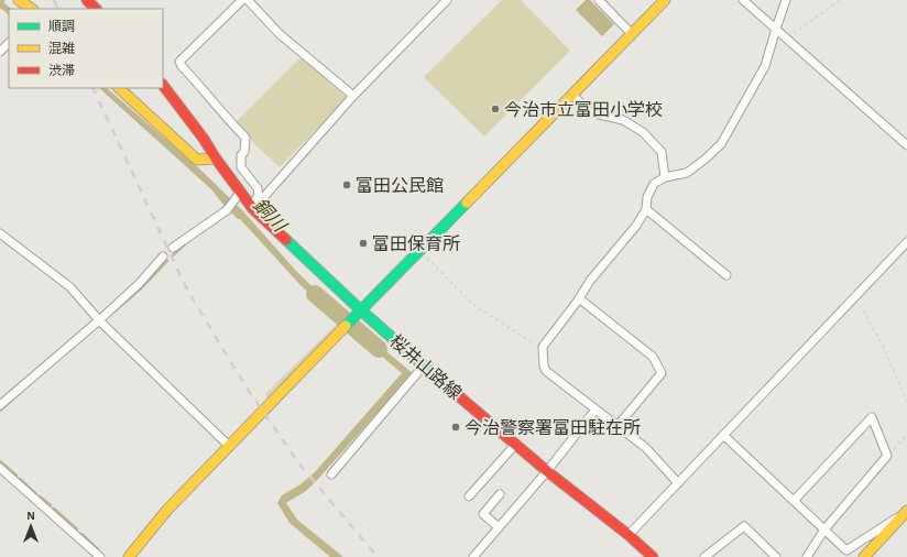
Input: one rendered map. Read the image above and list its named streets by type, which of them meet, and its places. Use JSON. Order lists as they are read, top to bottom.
{
  "streets": {
    "main road": ["桜井山路線"]
  },
  "water": ["銅川"],
  "places": [
    "今治市立富田小学校",
    "富田公民館",
    "富田保育所",
    "今治警察署富田駐在所"
  ],
  "legend": ["順調", "混雑", "渋滞"],
  "north": "top"
}
